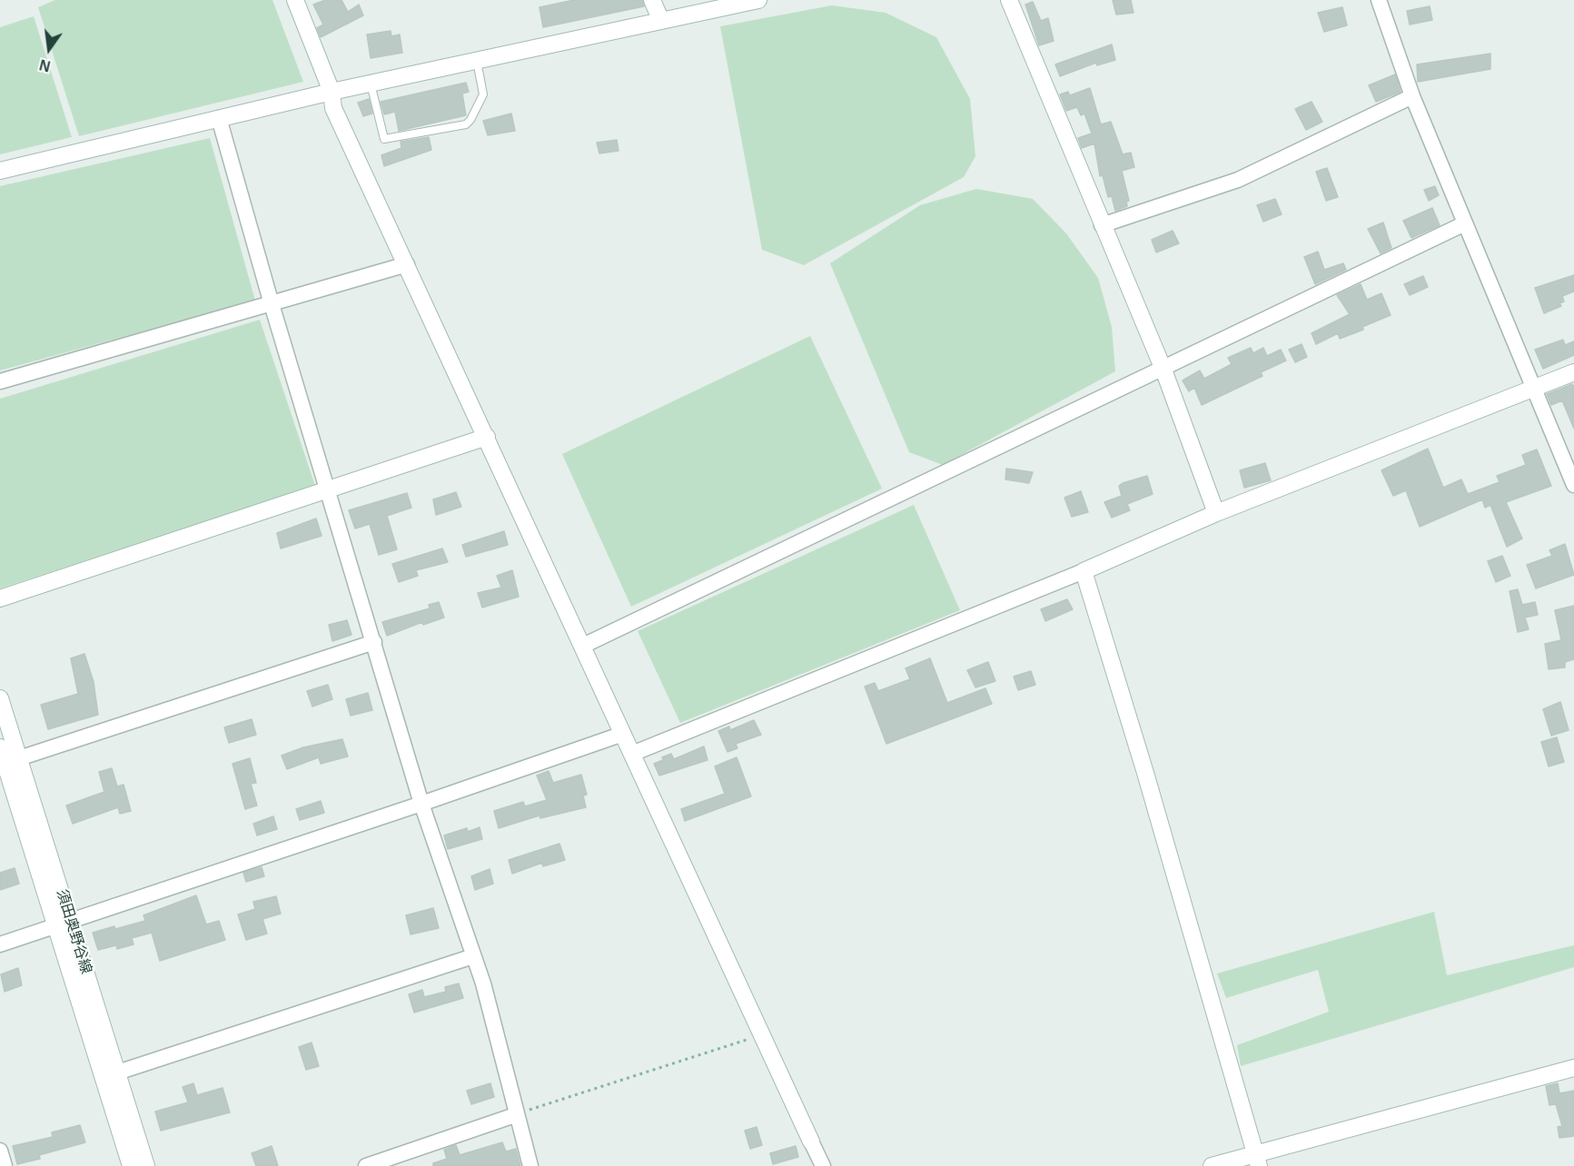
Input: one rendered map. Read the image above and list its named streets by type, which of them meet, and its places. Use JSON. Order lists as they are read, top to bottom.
{
  "streets": {
    "street": ["須田奥野谷線"]
  },
  "north": "bottom"
}
